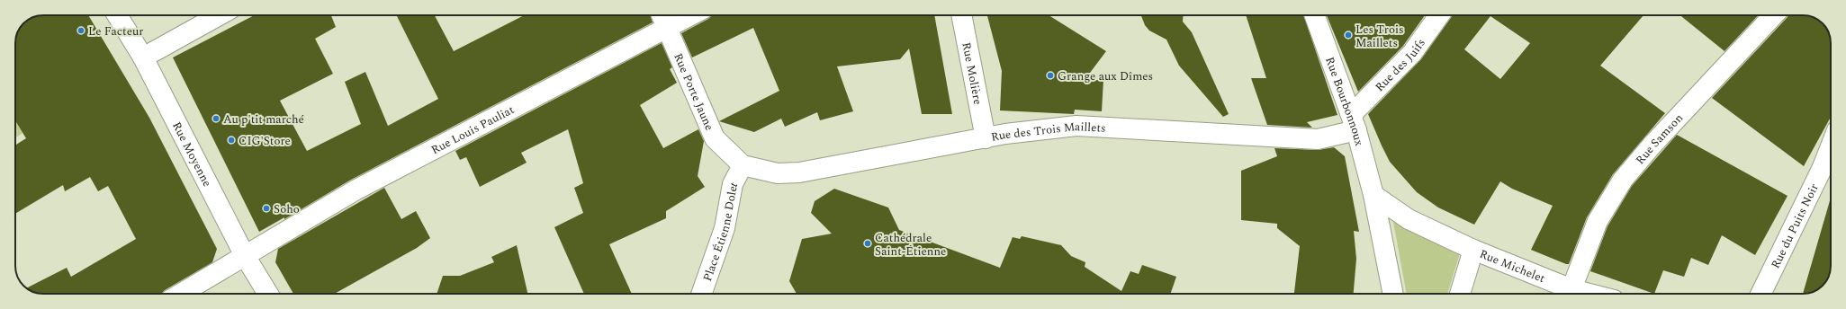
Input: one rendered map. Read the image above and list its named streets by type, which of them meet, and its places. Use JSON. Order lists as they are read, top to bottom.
{
  "streets": {
    "street": [
      "Rue des Juifs",
      "Rue Molière",
      "Rue Porte Jaune",
      "Rue Bourbonnoux",
      "Rue Louis Pauliat",
      "Rue des Trois Maillets",
      "Rue Samson",
      "Rue Moyenne",
      "Rue du Puits Noir",
      "Place Étienne Dolet",
      "Rue Michelet"
    ]
  },
  "crossings": [
    ["Rue des Juifs", "Rue Bourbonnoux"],
    ["Rue des Juifs", "Rue des Trois Maillets"],
    ["Rue Molière", "Rue des Trois Maillets"],
    ["Rue Porte Jaune", "Rue Louis Pauliat"],
    ["Rue Porte Jaune", "Rue des Trois Maillets"],
    ["Rue Porte Jaune", "Place Étienne Dolet"],
    ["Rue Bourbonnoux", "Rue des Trois Maillets"],
    ["Rue Louis Pauliat", "Rue Moyenne"],
    ["Rue des Trois Maillets", "Place Étienne Dolet"],
    ["Rue Samson", "Rue Michelet"]
  ],
  "places": [
    "Le Facteur",
    "Les Trois Maillets",
    "Grange aux Dîmes",
    "Au p'tit marché",
    "CIG'Store",
    "Soho",
    "Cathédrale Saint-Étienne"
  ]
}
